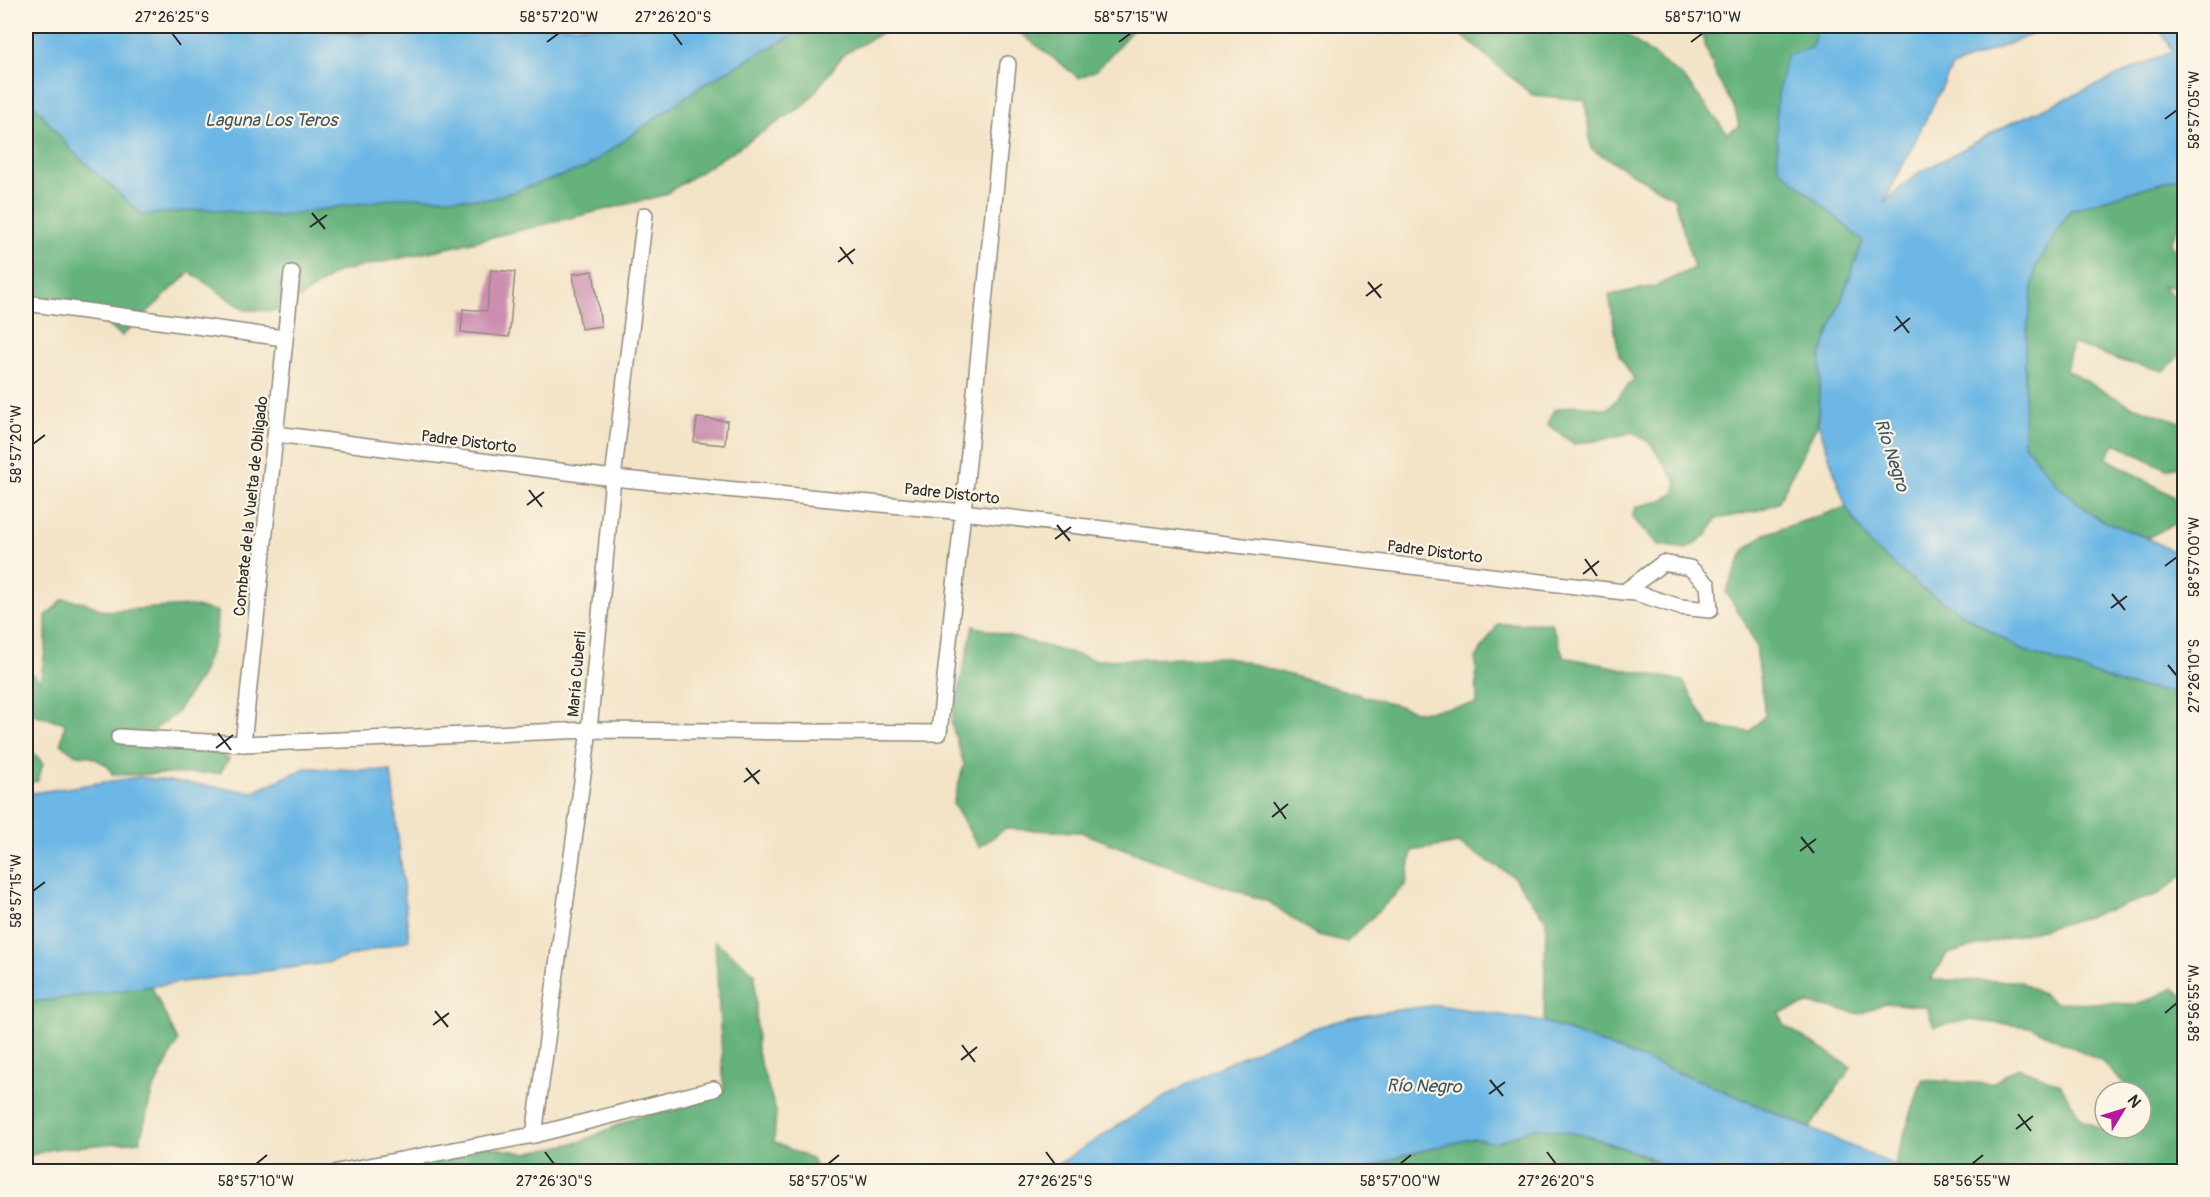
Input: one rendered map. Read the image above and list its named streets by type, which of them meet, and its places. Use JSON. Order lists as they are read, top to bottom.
{
  "streets": {
    "street": ["Padre Distorto", "Combate de la Vuelta de Obligado", "María Cuberli"]
  },
  "crossings": [
    ["Padre Distorto", "Combate de la Vuelta de Obligado"],
    ["Padre Distorto", "María Cuberli"]
  ],
  "water": ["Laguna Los Teros", "Río Negro"],
  "north": "top right",
  "coordinates": [
    "27°26'25\"S",
    "58°57'20\"W",
    "27°26'20\"S",
    "58°57'15\"W",
    "58°57'10\"W",
    "58°57'05\"W",
    "58°57'00\"W",
    "27°26'10\"S",
    "58°56'55\"W",
    "27°26'30\"S"
  ]
}
